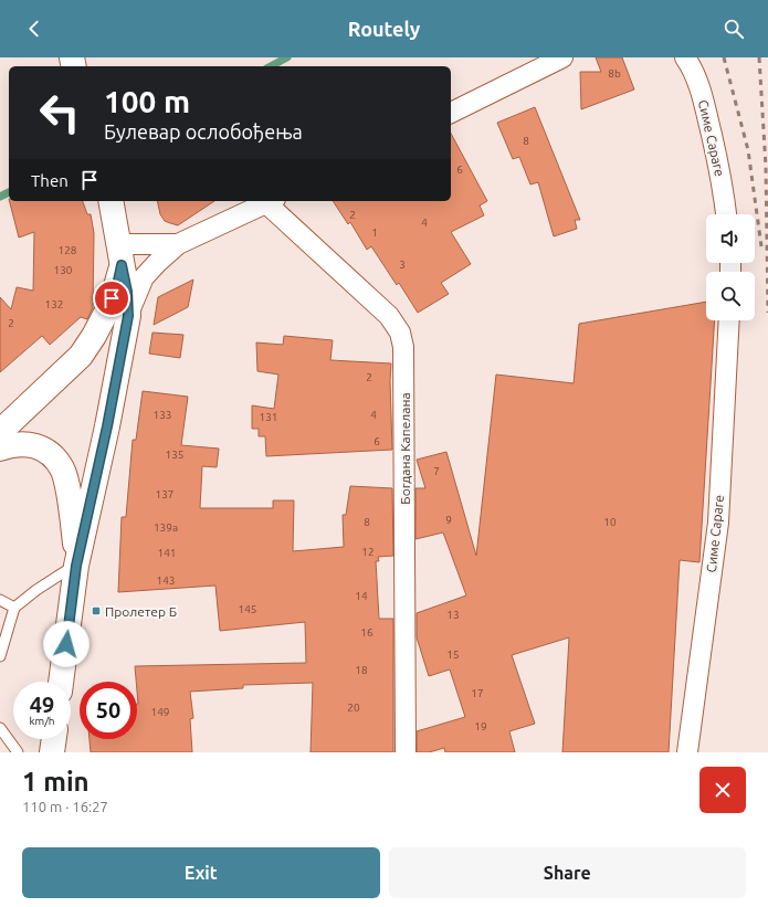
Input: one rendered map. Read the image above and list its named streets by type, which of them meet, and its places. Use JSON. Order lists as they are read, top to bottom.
{
  "streets": {
    "street": ["Симе Сараге", "Богдана Капелана"]
  },
  "places": {
    "transit": ["Пролетер Б"]
  },
  "house_numbers": [
    "8b",
    "8",
    "6",
    "2",
    "4",
    "1",
    "128",
    "3",
    "130",
    "132",
    "2",
    "2",
    "133",
    "4",
    "131",
    "6",
    "135",
    "7",
    "137",
    "9",
    "8",
    "10",
    "139a",
    "12",
    "141",
    "143",
    "14",
    "145",
    "13",
    "16",
    "15",
    "18",
    "17",
    "20",
    "149",
    "19"
  ],
  "page": {
    "header": "Routely",
    "turn": ["100 m", "Булевар ослобођења"],
    "then": "Then",
    "speed": "49 km/h",
    "limit": "50",
    "heading": ["1 min", "110 m · 16:27"],
    "buttons": ["Exit", "Share"]
  }
}
